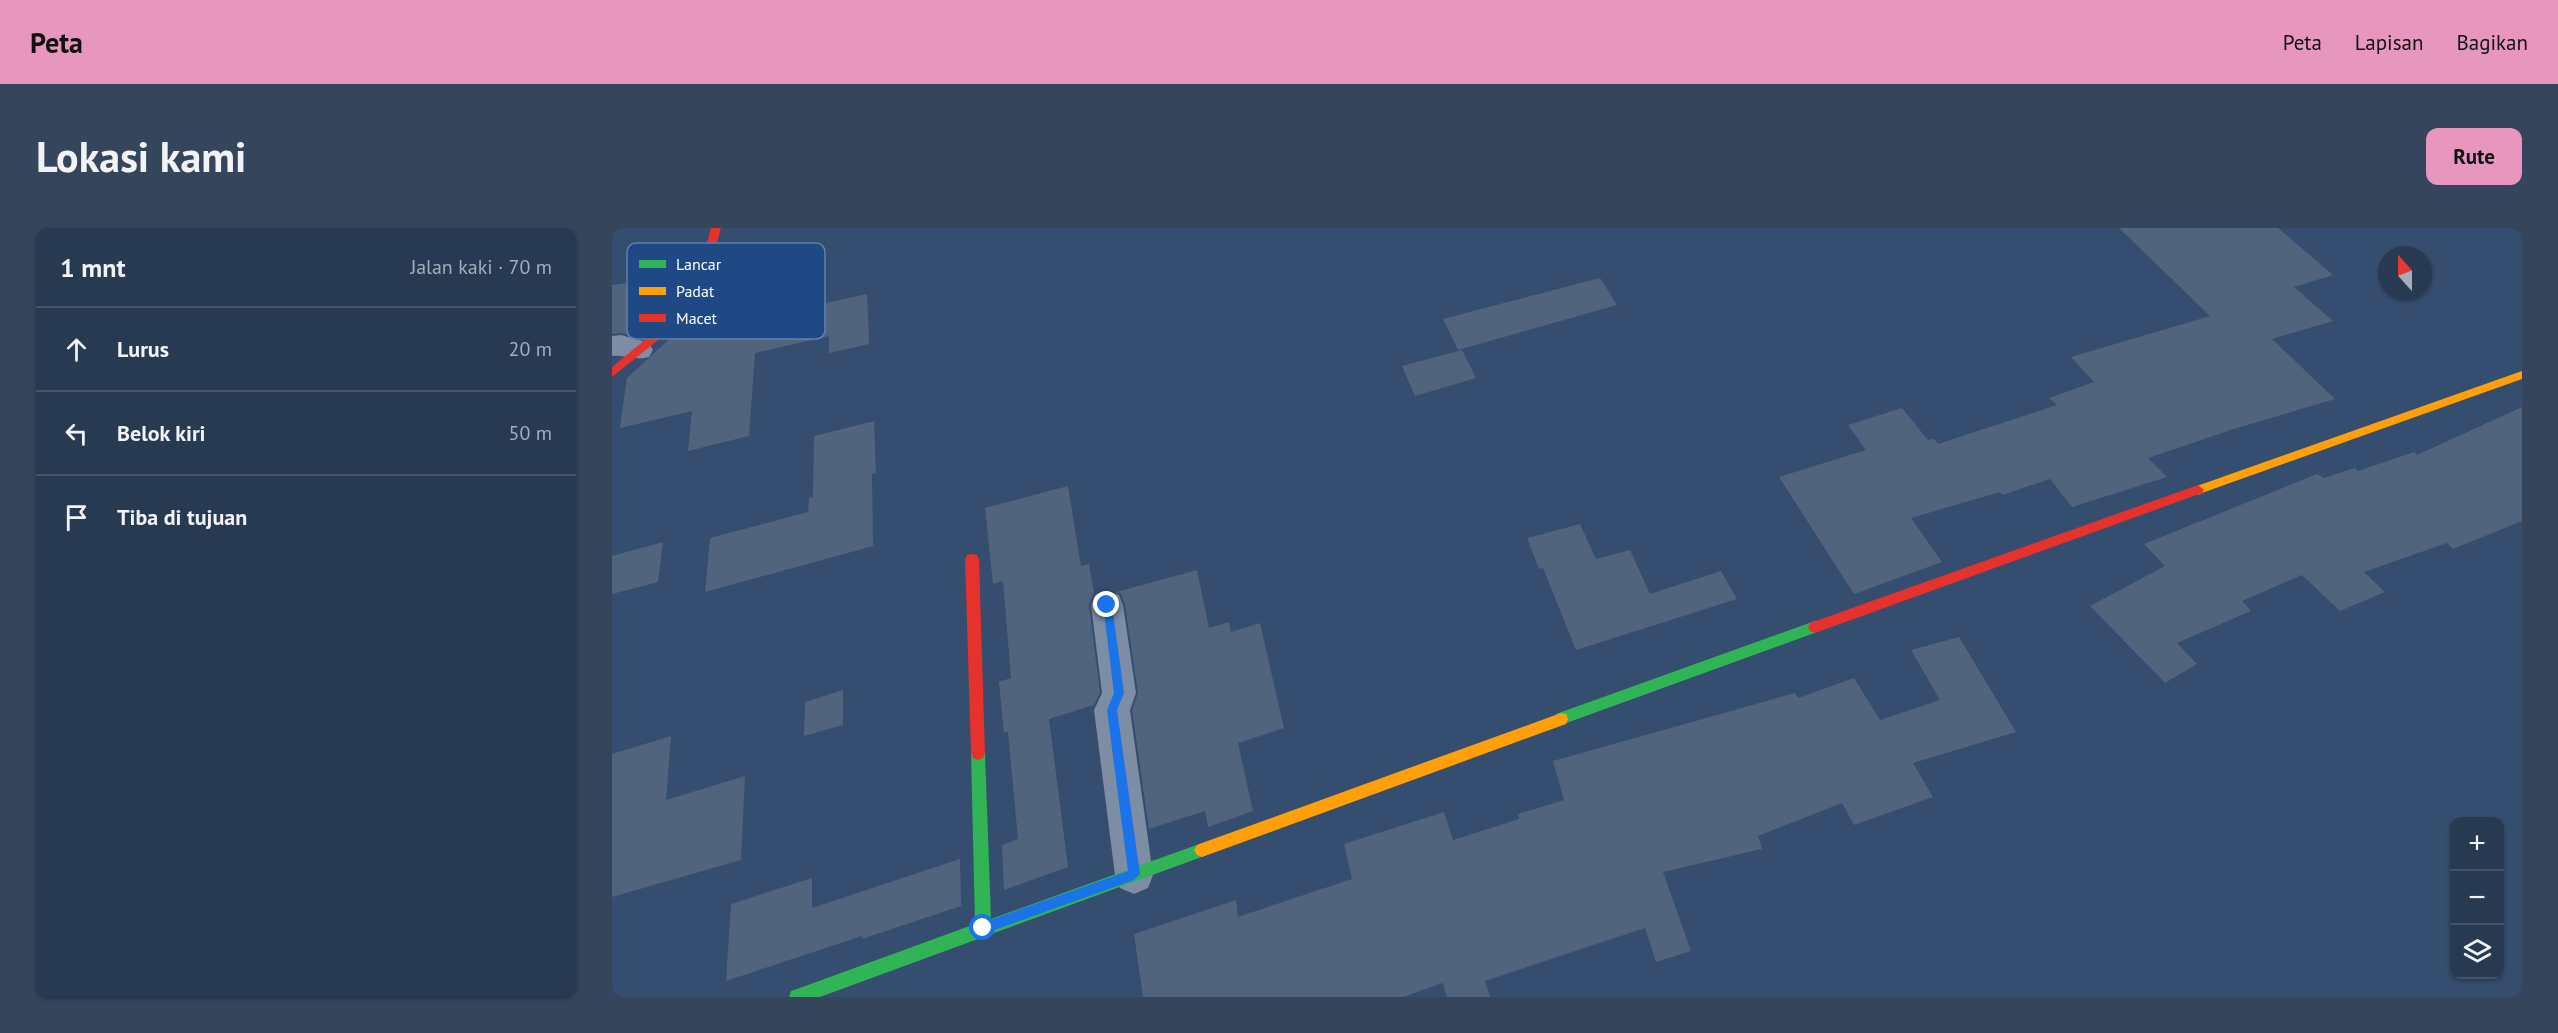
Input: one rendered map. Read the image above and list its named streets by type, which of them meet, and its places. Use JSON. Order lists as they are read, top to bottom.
{
  "legend": ["Lancar", "Padat", "Macet"],
  "north": "top",
  "page": {
    "header": "Peta",
    "nav": ["Peta", "Lapisan", "Bagikan"],
    "buttons": "Rute",
    "title": "Lokasi kami",
    "heading": ["1 mnt", "Jalan kaki · 70 m"],
    "list": [
      ["Lurus", "20 m"],
      ["Belok kiri", "50 m"],
      "Tiba di tujuan"
    ],
    "map_buttons": ["+", "−"]
  }
}
